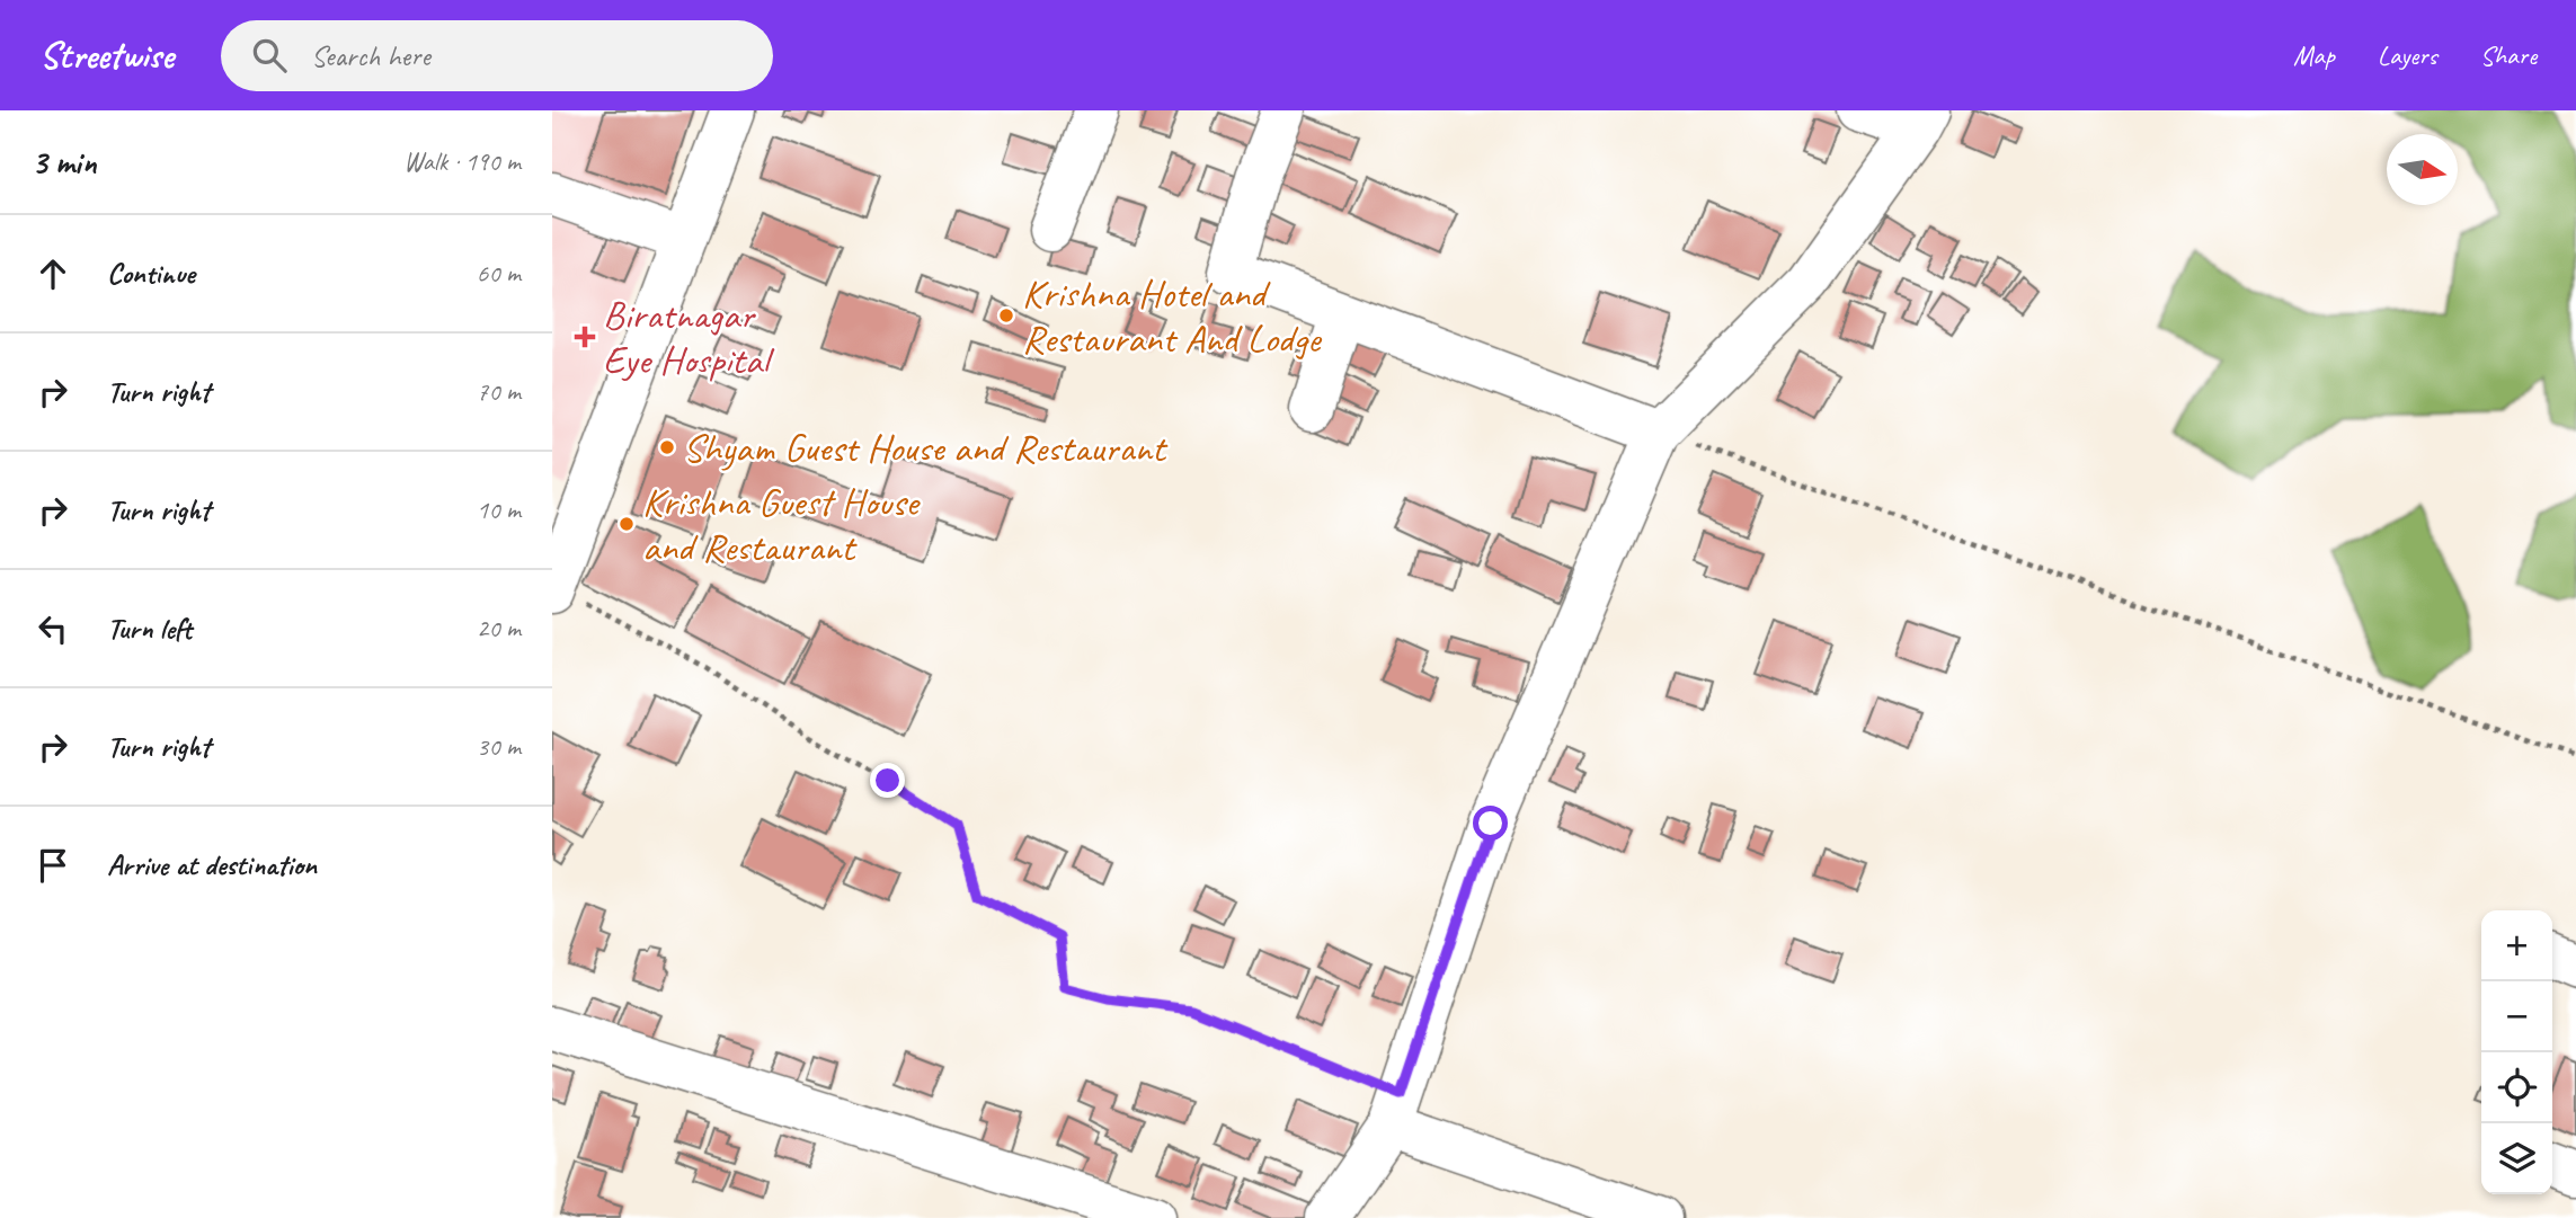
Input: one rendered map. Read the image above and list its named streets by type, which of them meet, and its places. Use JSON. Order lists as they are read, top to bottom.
{
  "places": {
    "other": ["Krishna Hotel and Restaurant And Lodge", "Shyam Guest House and Restaurant", "Krishna Guest House and Restaurant"],
    "health": ["Biratnagar Eye Hospital"]
  },
  "north": "right",
  "page": {
    "header": "Streetwise",
    "search": "Search here",
    "nav": ["Map", "Layers", "Share"],
    "heading": ["3 min", "Walk · 190 m"],
    "list": [
      ["Continue", "60 m"],
      ["Turn right", "70 m"],
      ["Turn right", "10 m"],
      ["Turn left", "20 m"],
      ["Turn right", "30 m"],
      "Arrive at destination"
    ],
    "map_buttons": ["+", "−"]
  }
}
